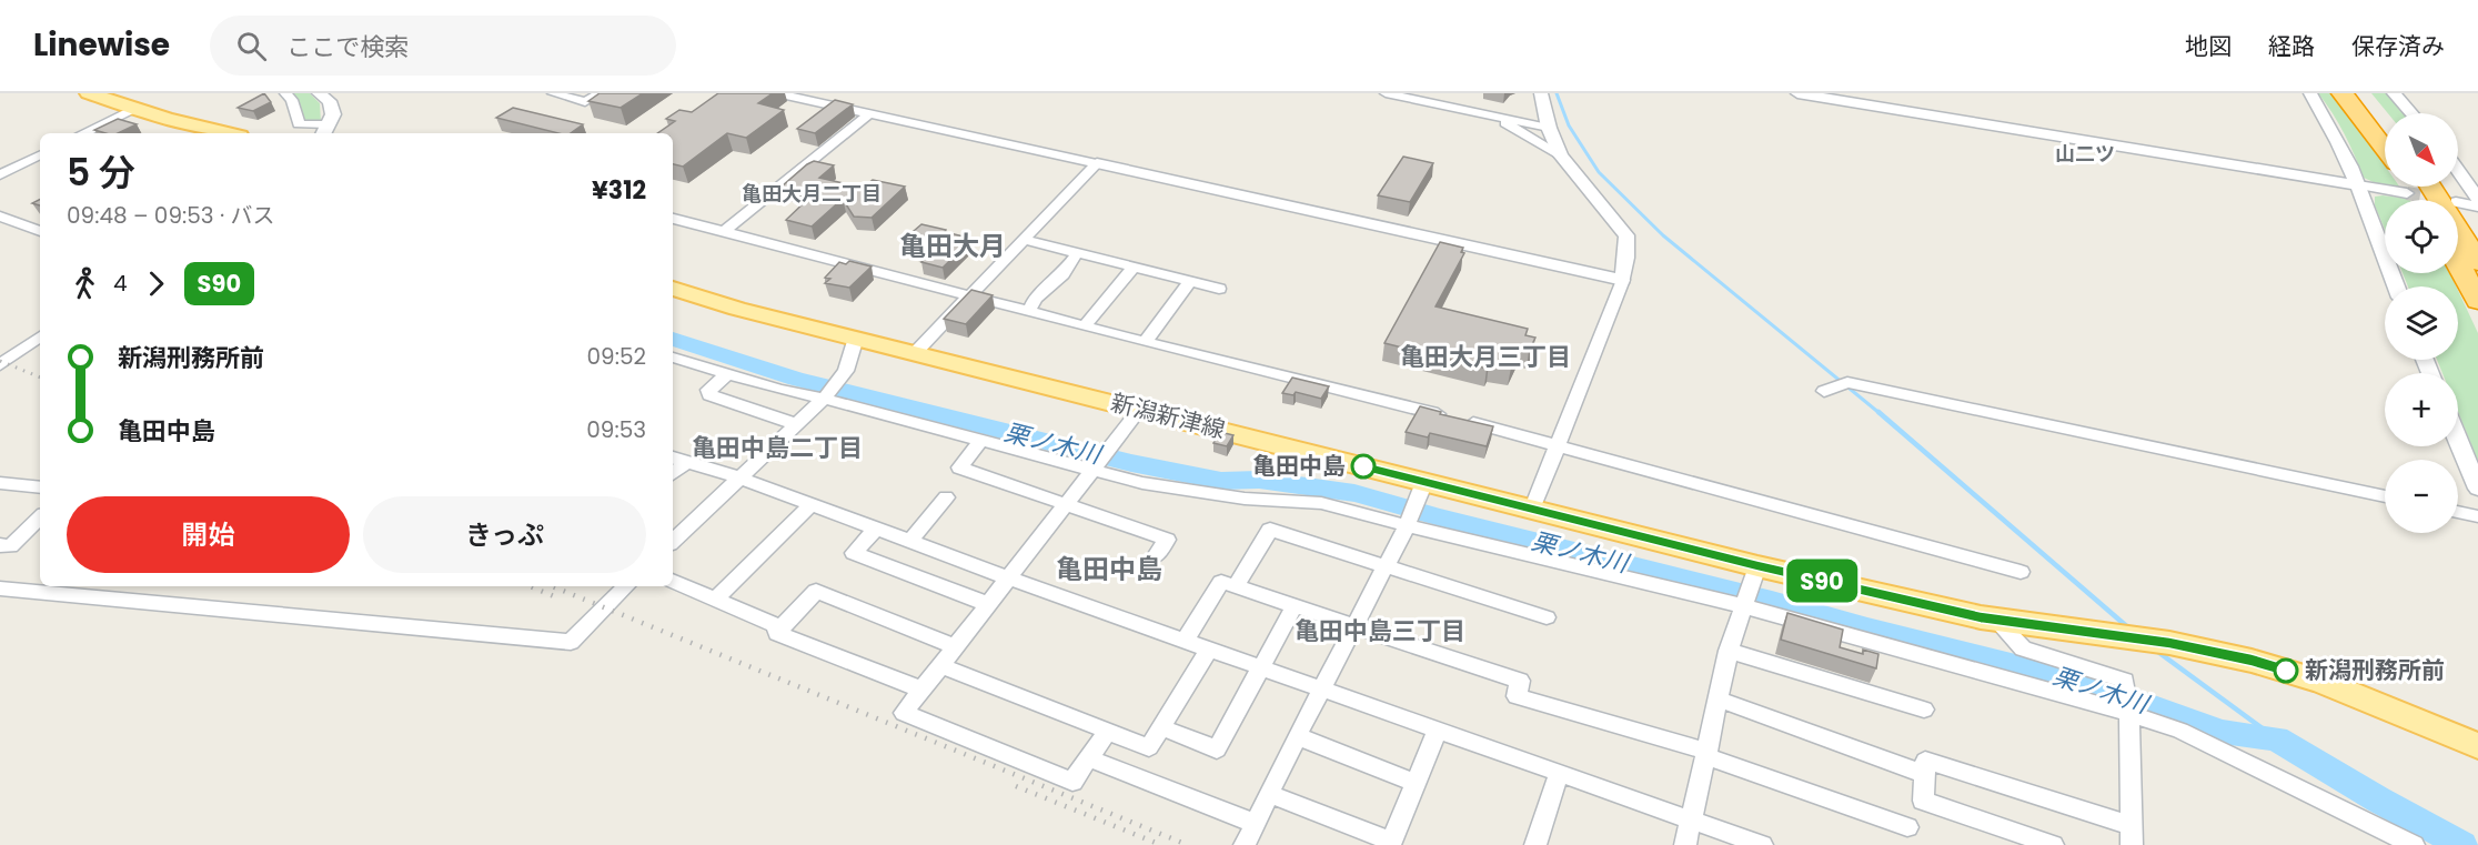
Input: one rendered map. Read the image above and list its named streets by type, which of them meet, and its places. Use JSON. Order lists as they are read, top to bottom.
{
  "streets": {
    "main road": ["新潟新津線"]
  },
  "districts": [
    "山二ツ",
    "亀田大月二丁目",
    "亀田大月",
    "亀田大月三丁目",
    "亀田中島二丁目",
    "亀田中島",
    "亀田中島三丁目"
  ],
  "water": ["栗ノ木川"],
  "places": ["亀田中島", "新潟刑務所前"],
  "lines": ["bus line S90"],
  "north": "bottom right",
  "page": {
    "header": "Linewise",
    "search": "ここで検索",
    "nav": ["地図", "経路", "保存済み"],
    "on_map": "S90",
    "map_buttons": ["+", "−"],
    "heading": ["5 分", "09:48 – 09:53 · バス", "¥312"],
    "legs": ["4", "S90"],
    "list": [
      {
        "name": "新潟刑務所前",
        "value": "09:52"
      },
      {
        "name": "亀田中島",
        "value": "09:53"
      }
    ],
    "buttons": ["開始", "きっぷ"]
  }
}
